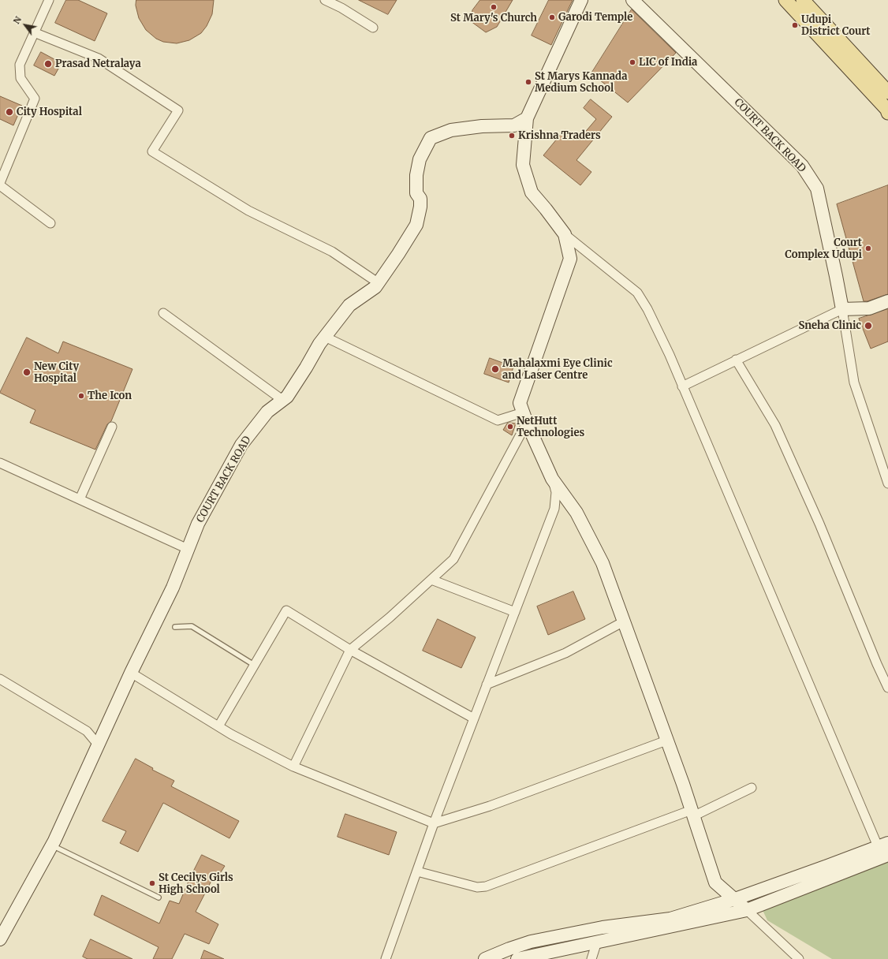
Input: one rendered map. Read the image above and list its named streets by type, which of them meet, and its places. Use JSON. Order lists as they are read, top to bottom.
{
  "streets": {
    "street": ["COURT BACK ROAD"]
  },
  "places": [
    "St Mary's Church",
    "Garodi Temple",
    "Udupi District Court",
    "LIC of India",
    "Prasad Netralaya",
    "St Marys Kannada Medium School",
    "City Hospital",
    "Krishna Traders",
    "Court Complex Udupi",
    "Sneha Clinic",
    "Mahalaxmi Eye Clinic and Laser Centre",
    "New City Hospital",
    "The Icon",
    "NetHutt Technologies",
    "St Cecilys Girls High School"
  ],
  "north": "top left"
}
